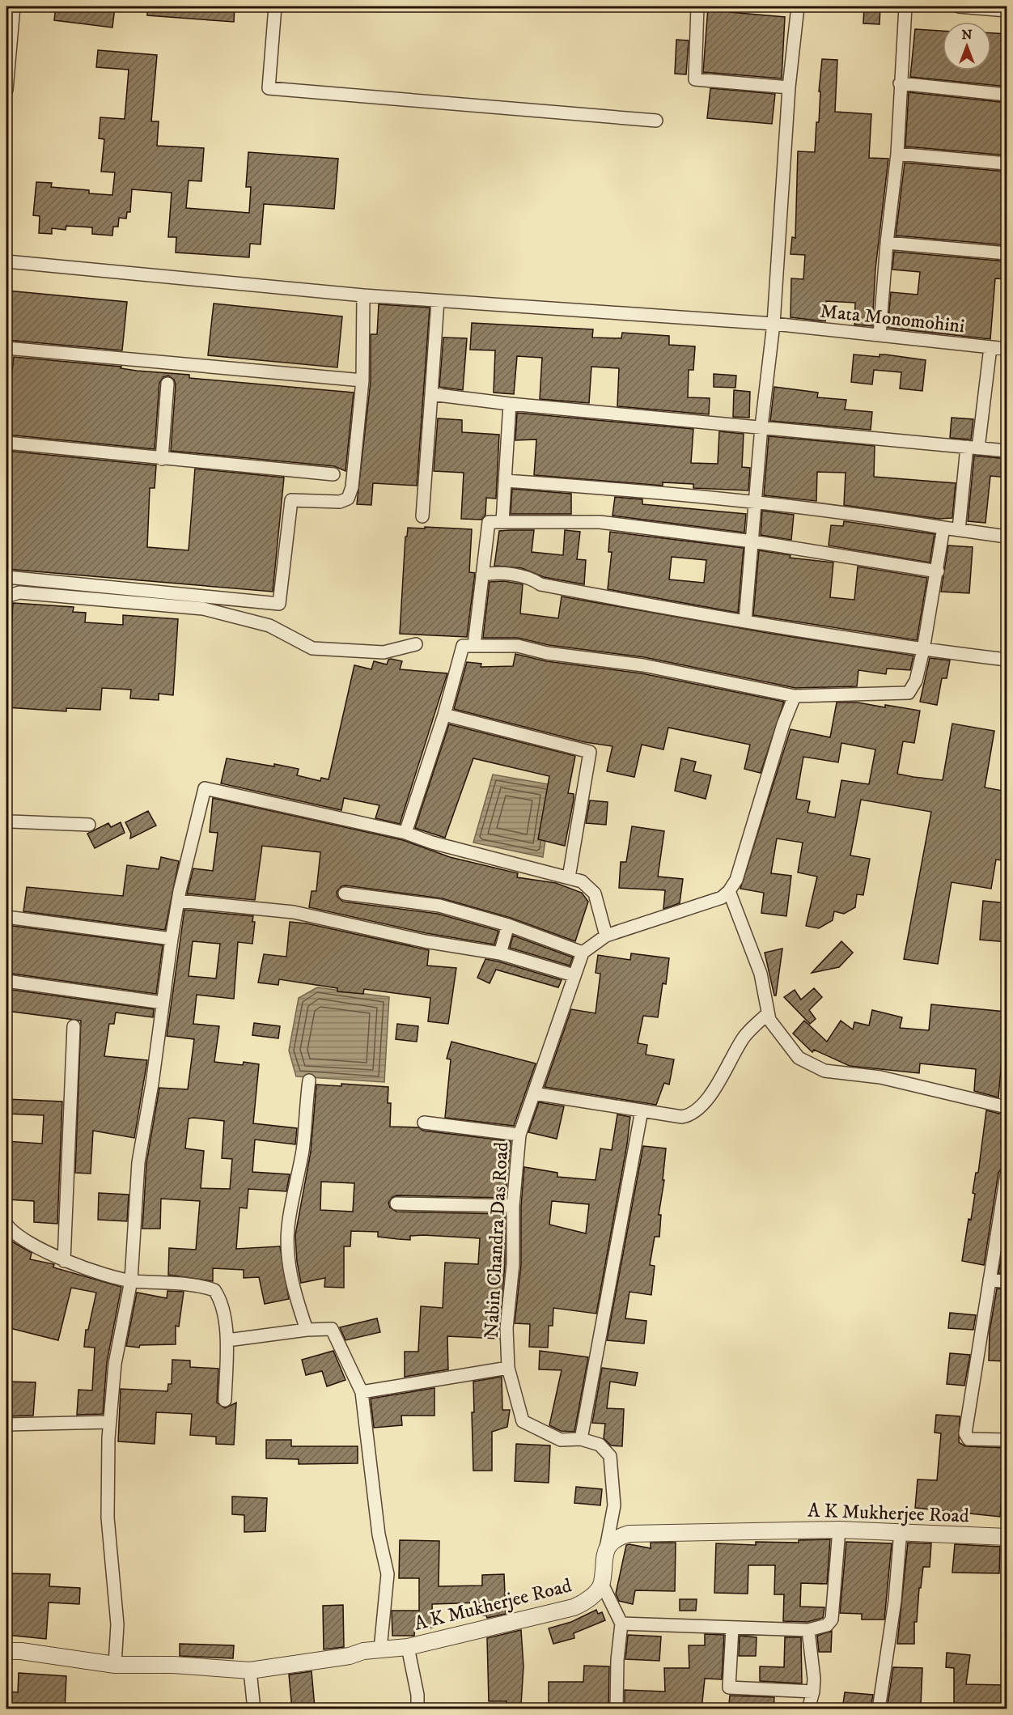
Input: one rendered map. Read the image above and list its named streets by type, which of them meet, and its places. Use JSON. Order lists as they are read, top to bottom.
{
  "streets": {
    "street": ["Mata Monomohini", "Nabin Chandra Das Road", "A K Mukherjee Road"]
  },
  "crossings": [
    ["Nabin Chandra Das Road", "A K Mukherjee Road"]
  ],
  "north": "top"
}
